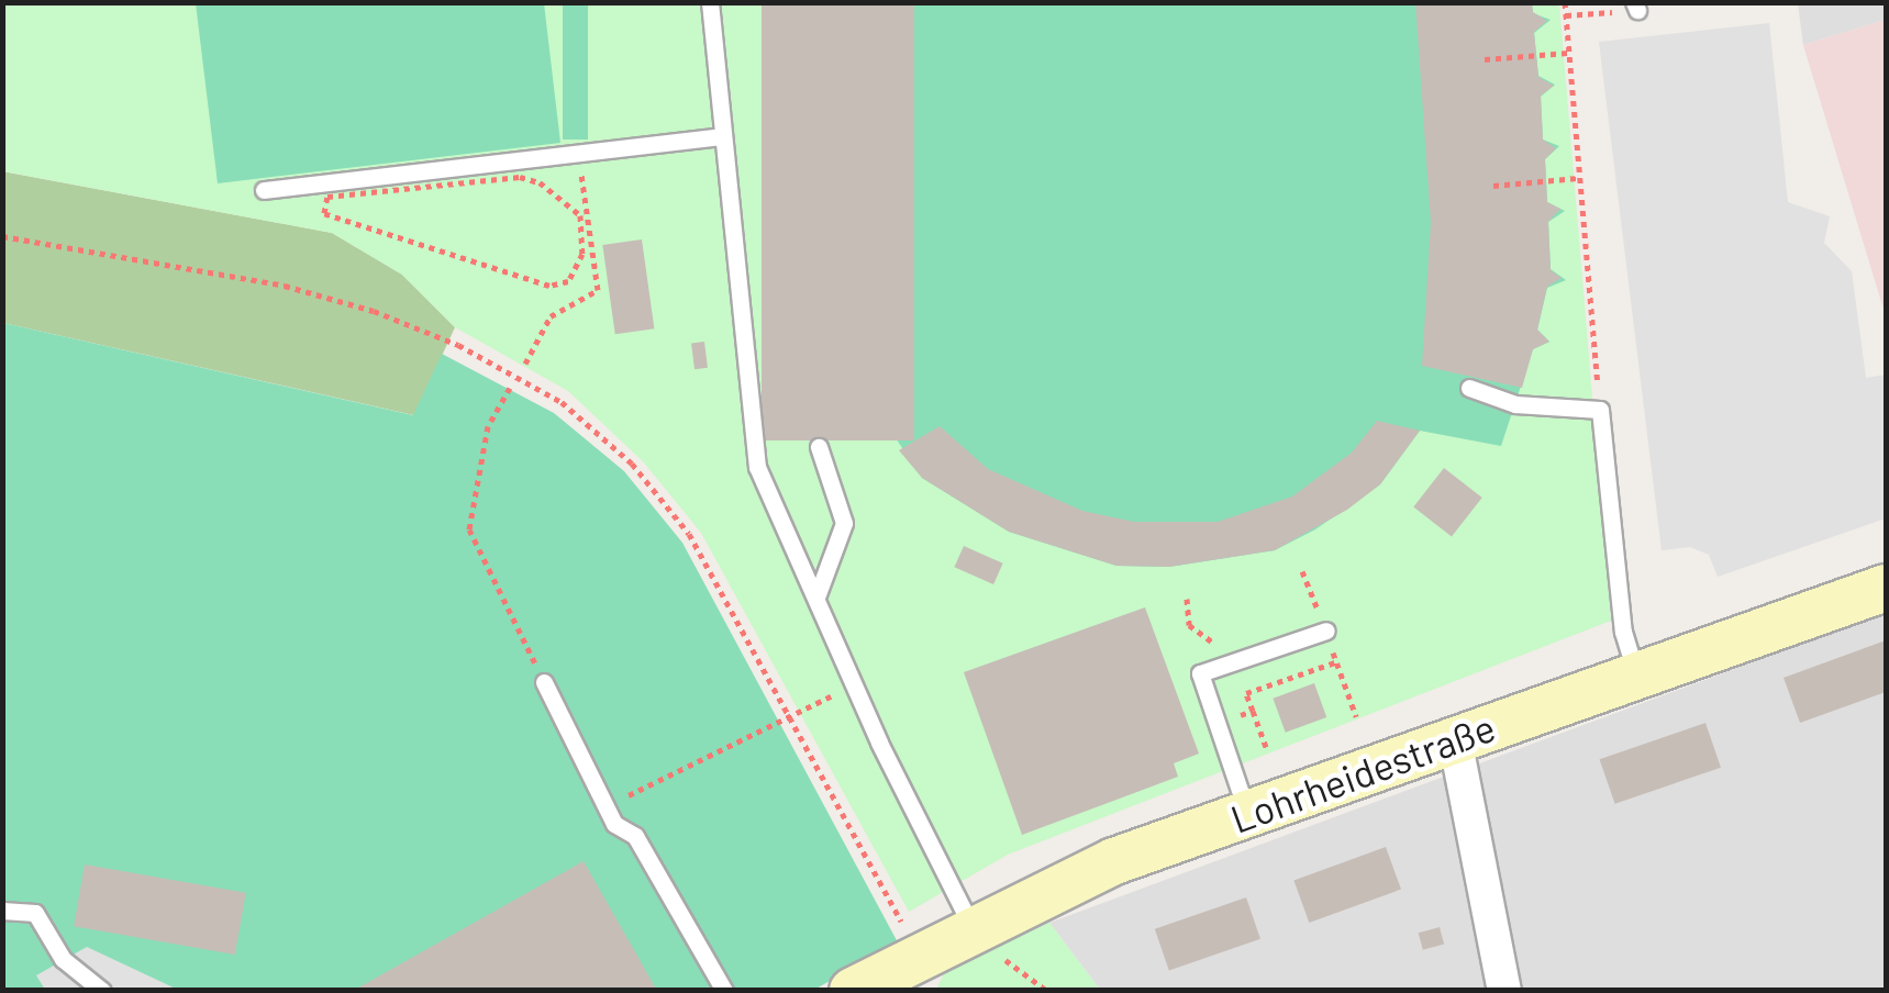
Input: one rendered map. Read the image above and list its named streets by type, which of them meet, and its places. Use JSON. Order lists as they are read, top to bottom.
{
  "streets": {
    "street": ["Lohrheidestraße"]
  }
}
